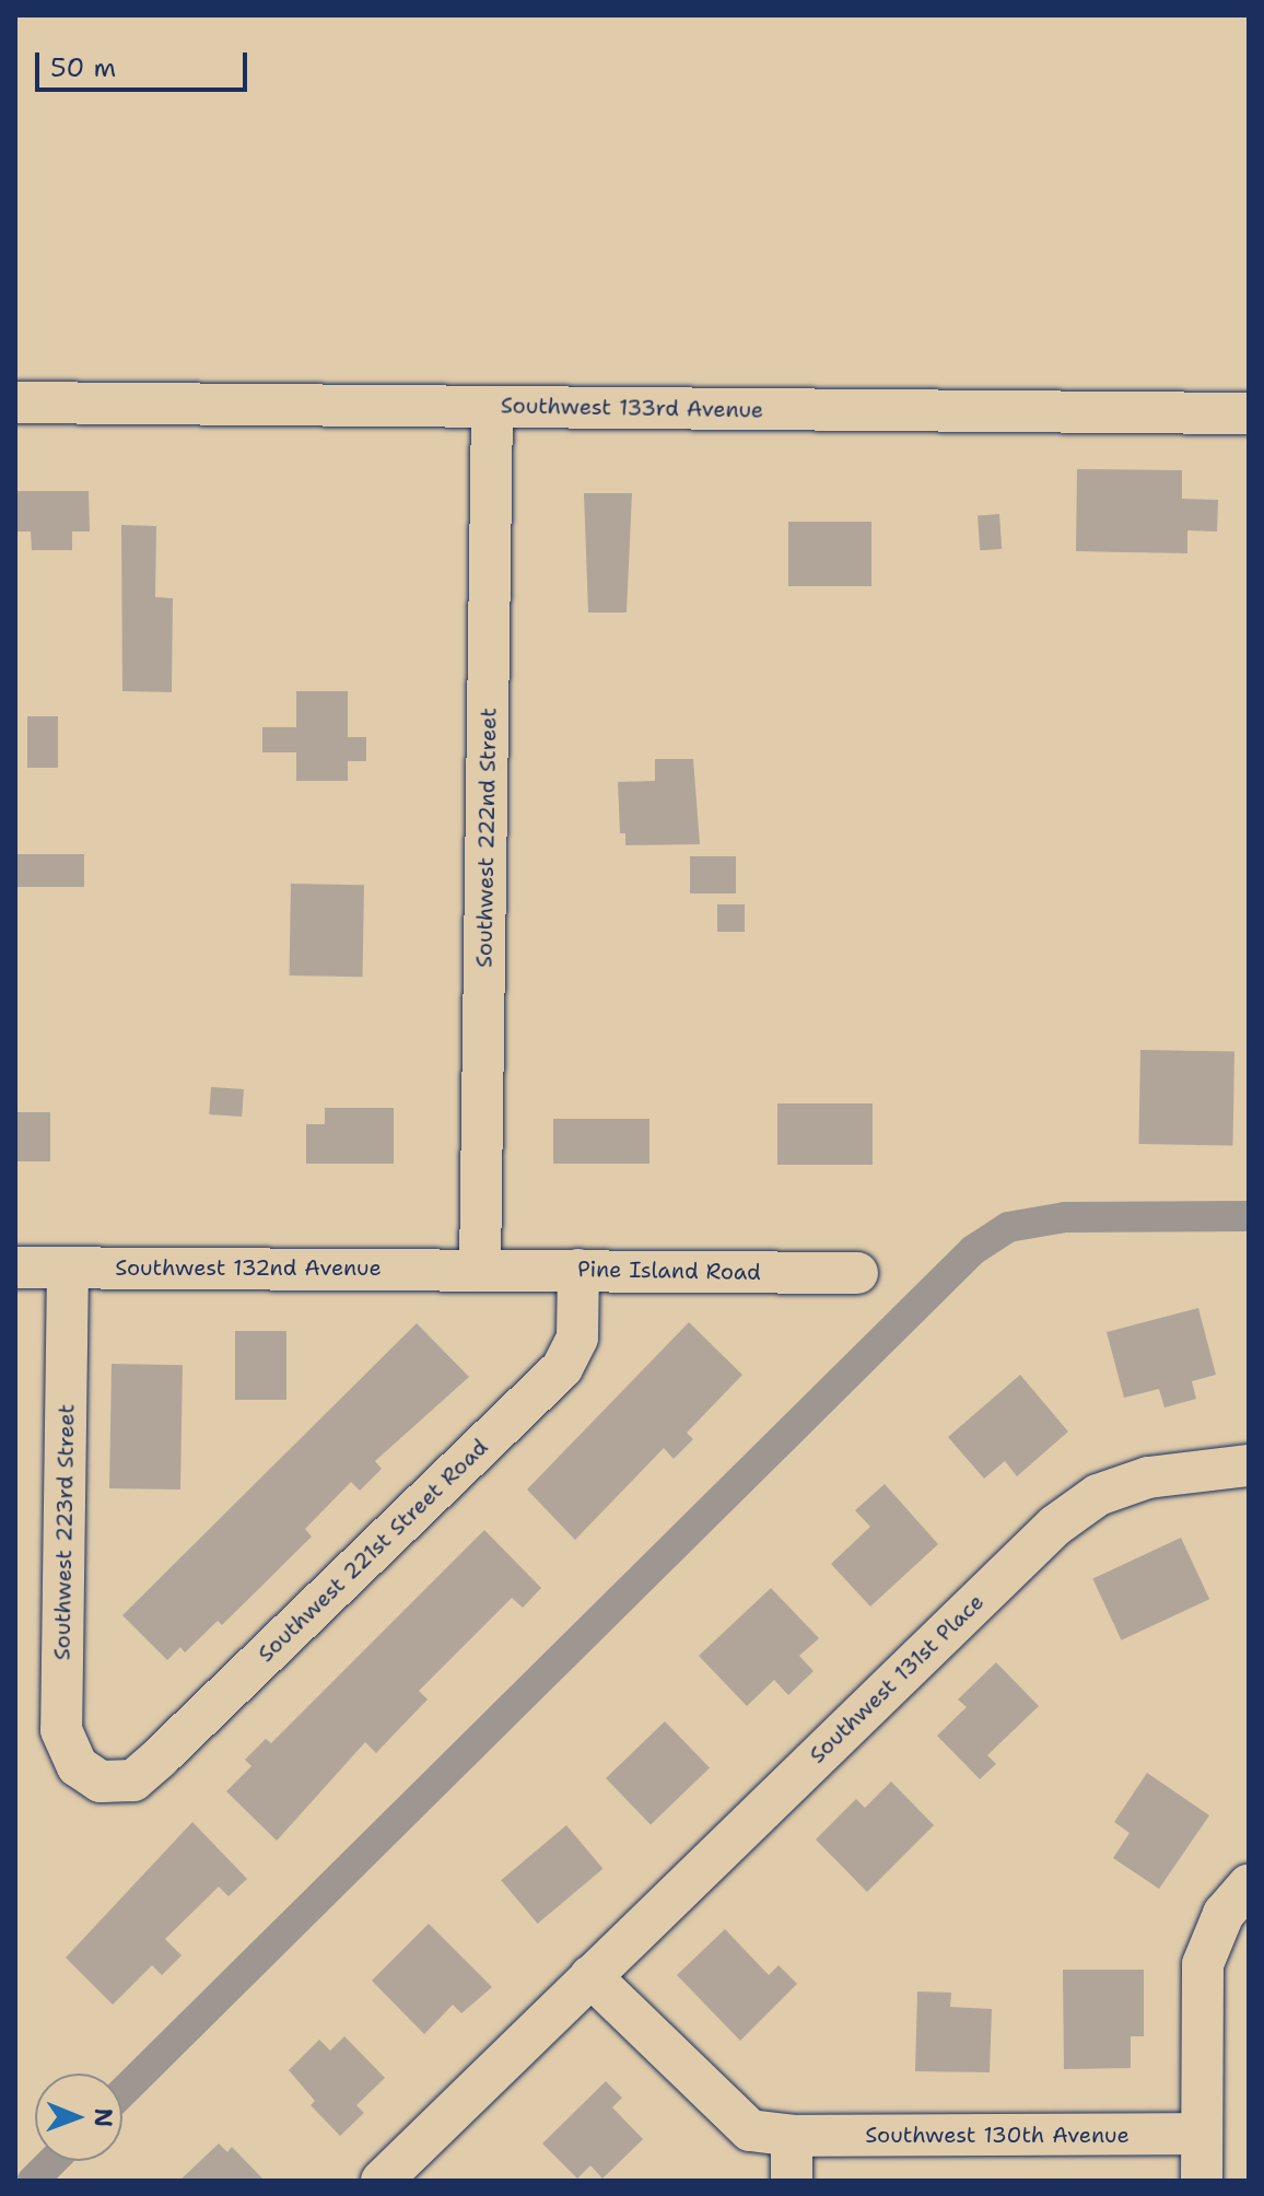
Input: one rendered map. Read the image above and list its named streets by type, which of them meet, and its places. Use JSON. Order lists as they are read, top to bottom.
{
  "streets": {
    "street": [
      "Southwest 133rd Avenue",
      "Southwest 222nd Street",
      "Southwest 132nd Avenue",
      "Pine Island Road",
      "Southwest 223rd Street",
      "Southwest 221st Street Road",
      "Southwest 131st Place",
      "Southwest 130th Avenue"
    ]
  },
  "crossings": [
    ["Southwest 133rd Avenue", "Southwest 222nd Street"],
    ["Southwest 222nd Street", "Southwest 132nd Avenue"],
    ["Southwest 222nd Street", "Pine Island Road"],
    ["Southwest 132nd Avenue", "Pine Island Road"],
    ["Southwest 132nd Avenue", "Southwest 223rd Street"],
    ["Pine Island Road", "Southwest 221st Street Road"],
    ["Southwest 223rd Street", "Southwest 221st Street Road"],
    ["Southwest 131st Place", "Southwest 130th Avenue"]
  ],
  "scale_bar": "50 m",
  "north": "right"
}
